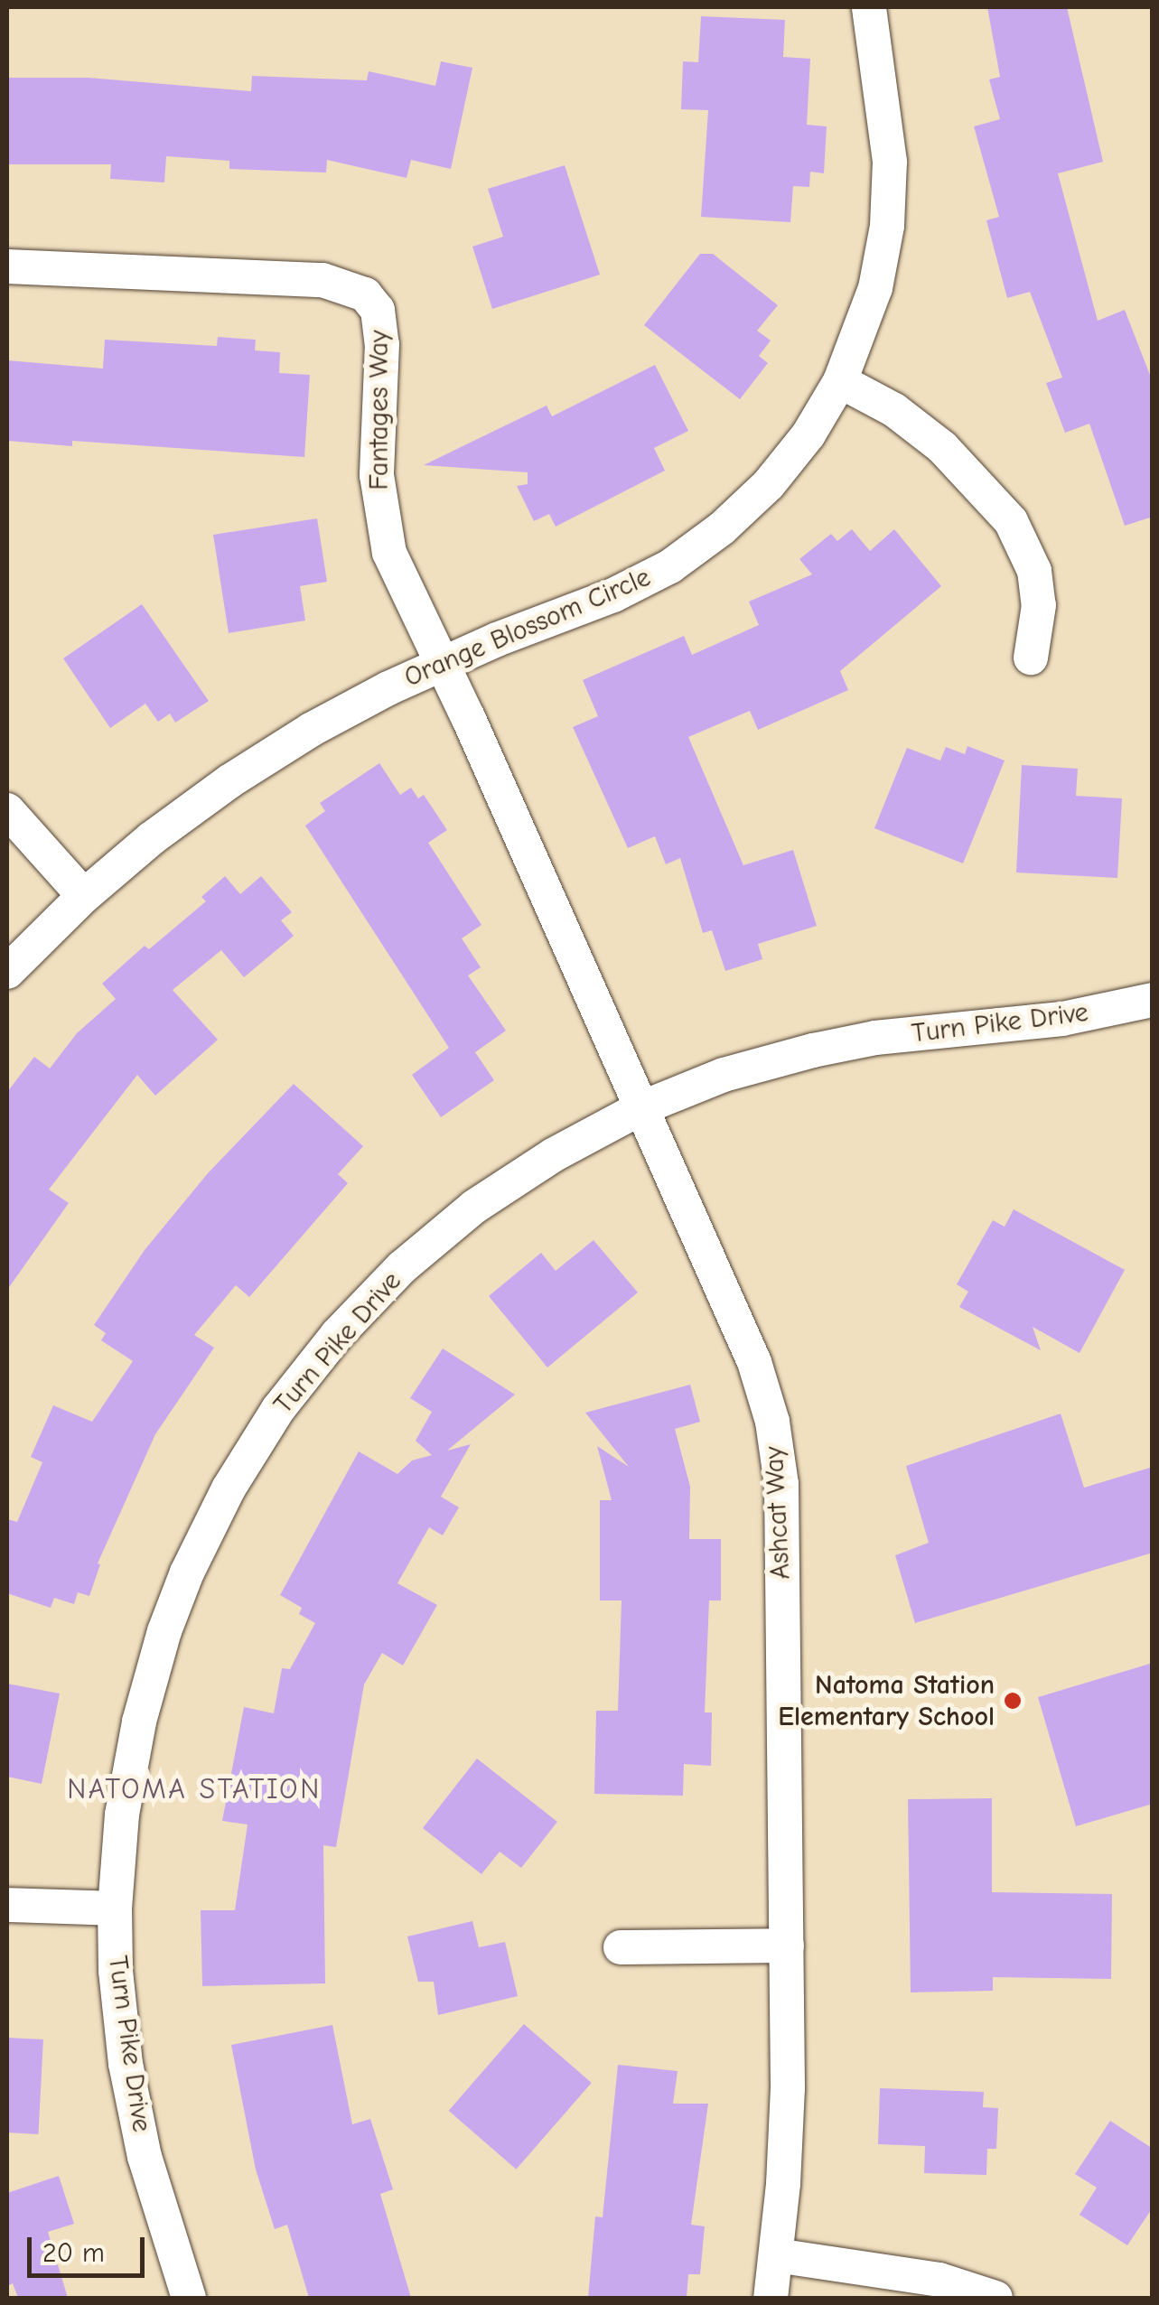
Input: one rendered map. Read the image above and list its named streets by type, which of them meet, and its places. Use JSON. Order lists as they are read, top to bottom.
{
  "streets": {
    "street": [
      "Fantages Way",
      "Orange Blossom Circle",
      "Turn Pike Drive",
      "Ashcat Way"
    ]
  },
  "crossings": [
    ["Fantages Way", "Orange Blossom Circle"],
    ["Fantages Way", "Turn Pike Drive"],
    ["Fantages Way", "Ashcat Way"],
    ["Turn Pike Drive", "Ashcat Way"]
  ],
  "districts": ["NATOMA STATION"],
  "places": ["Natoma Station Elementary School"],
  "scale_bar": "20 m"
}
